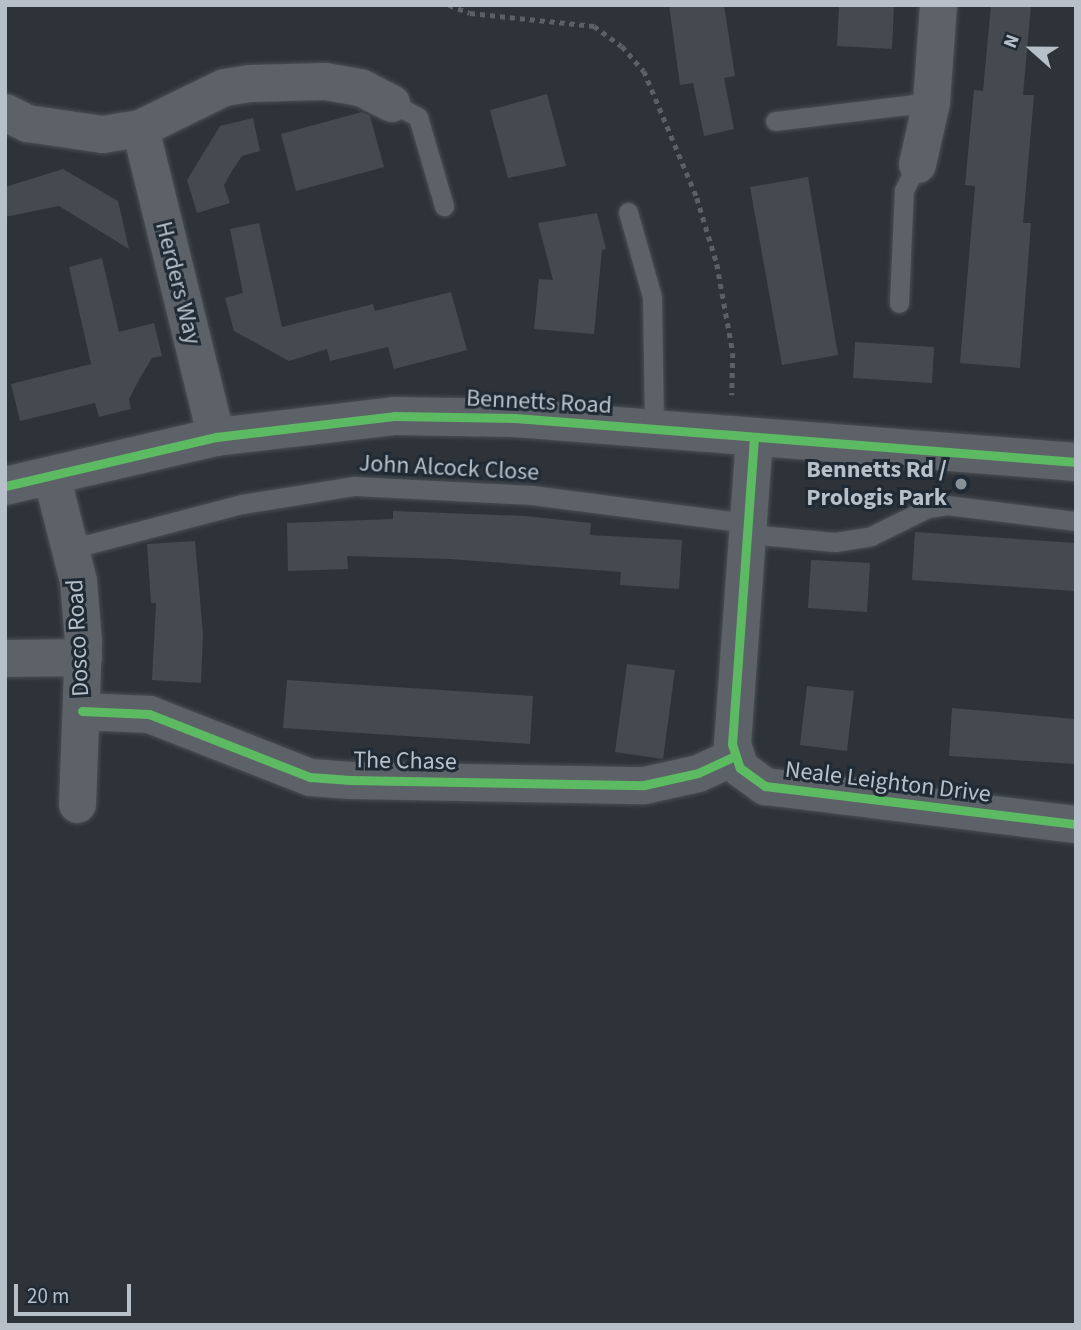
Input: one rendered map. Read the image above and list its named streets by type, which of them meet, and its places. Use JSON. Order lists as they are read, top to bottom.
{
  "streets": {
    "street": [
      "Herders Way",
      "Bennetts Road",
      "Dosco Road",
      "The Chase",
      "Neale Leighton Drive"
    ],
    "lane": ["John Alcock Close"]
  },
  "crossings": [
    ["Herders Way", "Bennetts Road"],
    ["Bennetts Road", "Dosco Road"],
    ["John Alcock Close", "Dosco Road"],
    ["Dosco Road", "The Chase"],
    ["The Chase", "Neale Leighton Drive"]
  ],
  "places": ["Bennetts Rd / Prologis Park"],
  "scale_bar": "20 m",
  "north": "left"
}
